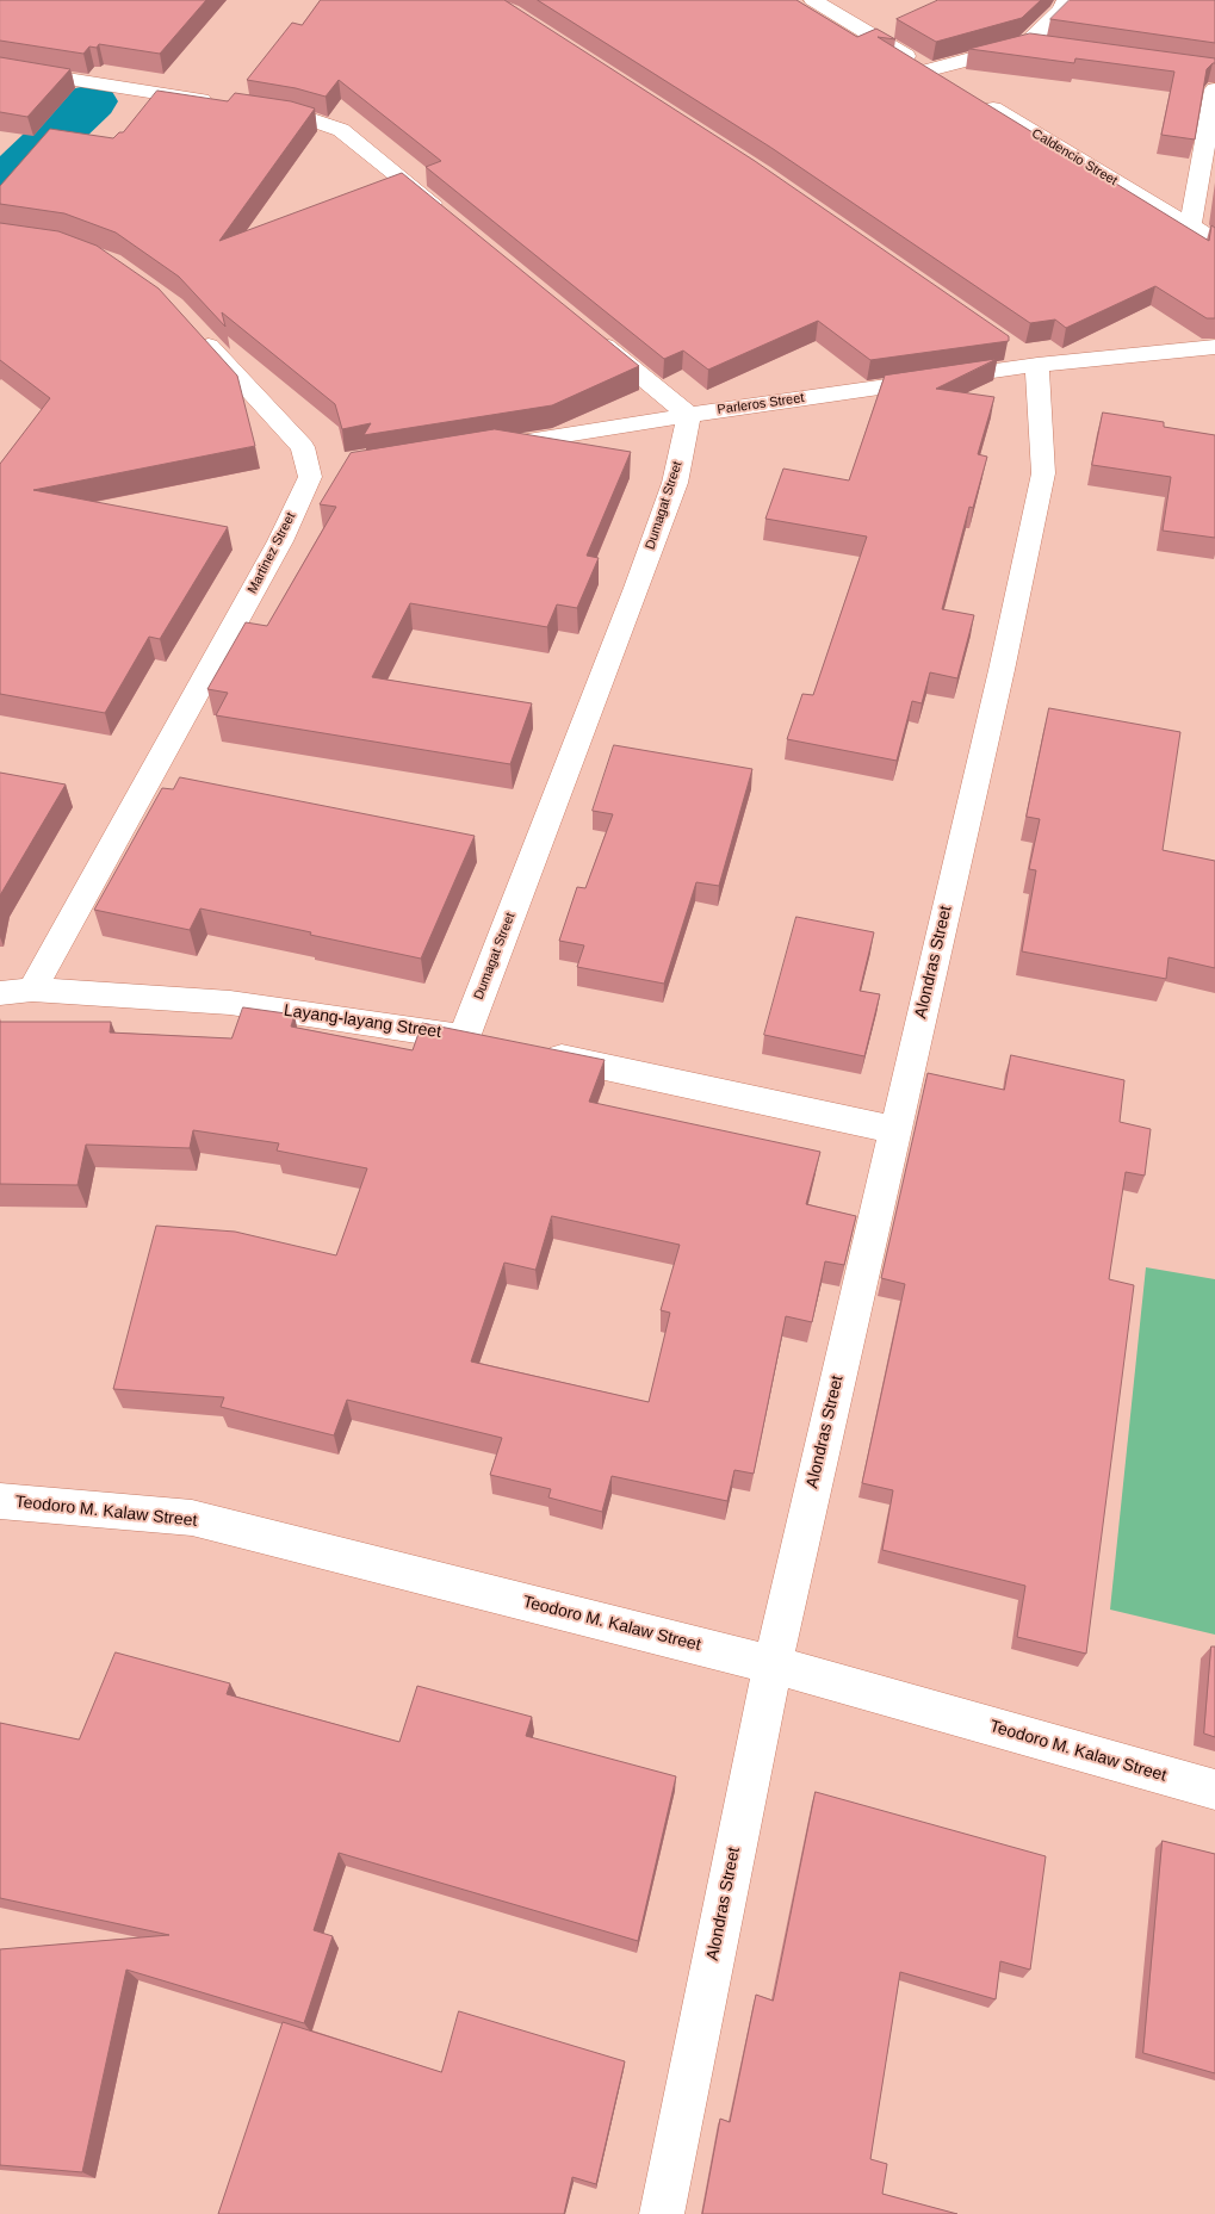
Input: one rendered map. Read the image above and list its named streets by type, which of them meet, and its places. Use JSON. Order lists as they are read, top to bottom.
{
  "streets": {
    "street": [
      "Caldencio Street",
      "Parleros Street",
      "Dumagat Street",
      "Martinez Street",
      "Alondras Street",
      "Layang-layang Street",
      "Teodoro M. Kalaw Street"
    ]
  },
  "crossings": [
    ["Parleros Street", "Dumagat Street"],
    ["Parleros Street", "Alondras Street"],
    ["Dumagat Street", "Layang-layang Street"],
    ["Martinez Street", "Layang-layang Street"],
    ["Alondras Street", "Teodoro M. Kalaw Street"]
  ]
}
